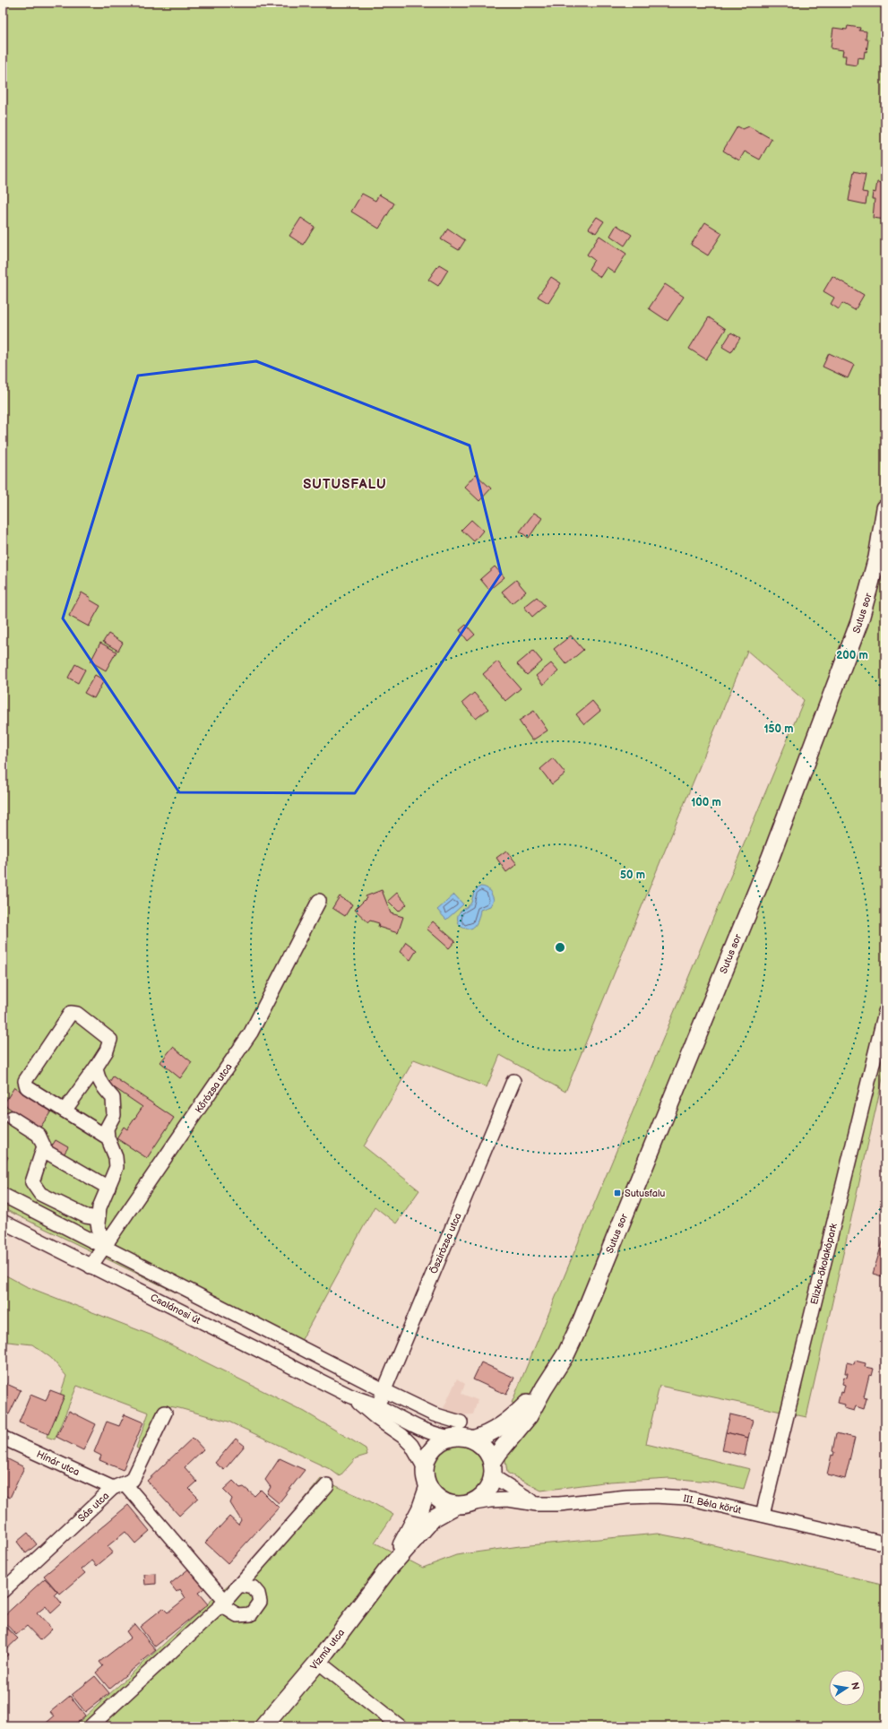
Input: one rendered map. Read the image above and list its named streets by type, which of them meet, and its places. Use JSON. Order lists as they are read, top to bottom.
{
  "streets": {
    "main road": ["Sutus sor", "Vízmű utca"],
    "street": [
      "Kőrózsa utca",
      "Őszirózsa utca",
      "Elizka-ökolakópark",
      "Csalánosi út",
      "Hínár utca",
      "III. Béla körút",
      "Sás utca"
    ]
  },
  "crossings": [
    ["Kőrózsa utca", "Csalánosi út"],
    ["Őszirózsa utca", "Csalánosi út"],
    ["Elizka-ökolakópark", "III. Béla körút"],
    ["Csalánosi út", "III. Béla körút"],
    ["Hínár utca", "Sás utca"]
  ],
  "districts": ["SUTUSFALU"],
  "places": {
    "transit": ["Sutusfalu"]
  },
  "north": "right",
  "rings": [
    "200 m",
    "150 m",
    "100 m",
    "50 m"
  ]
}
